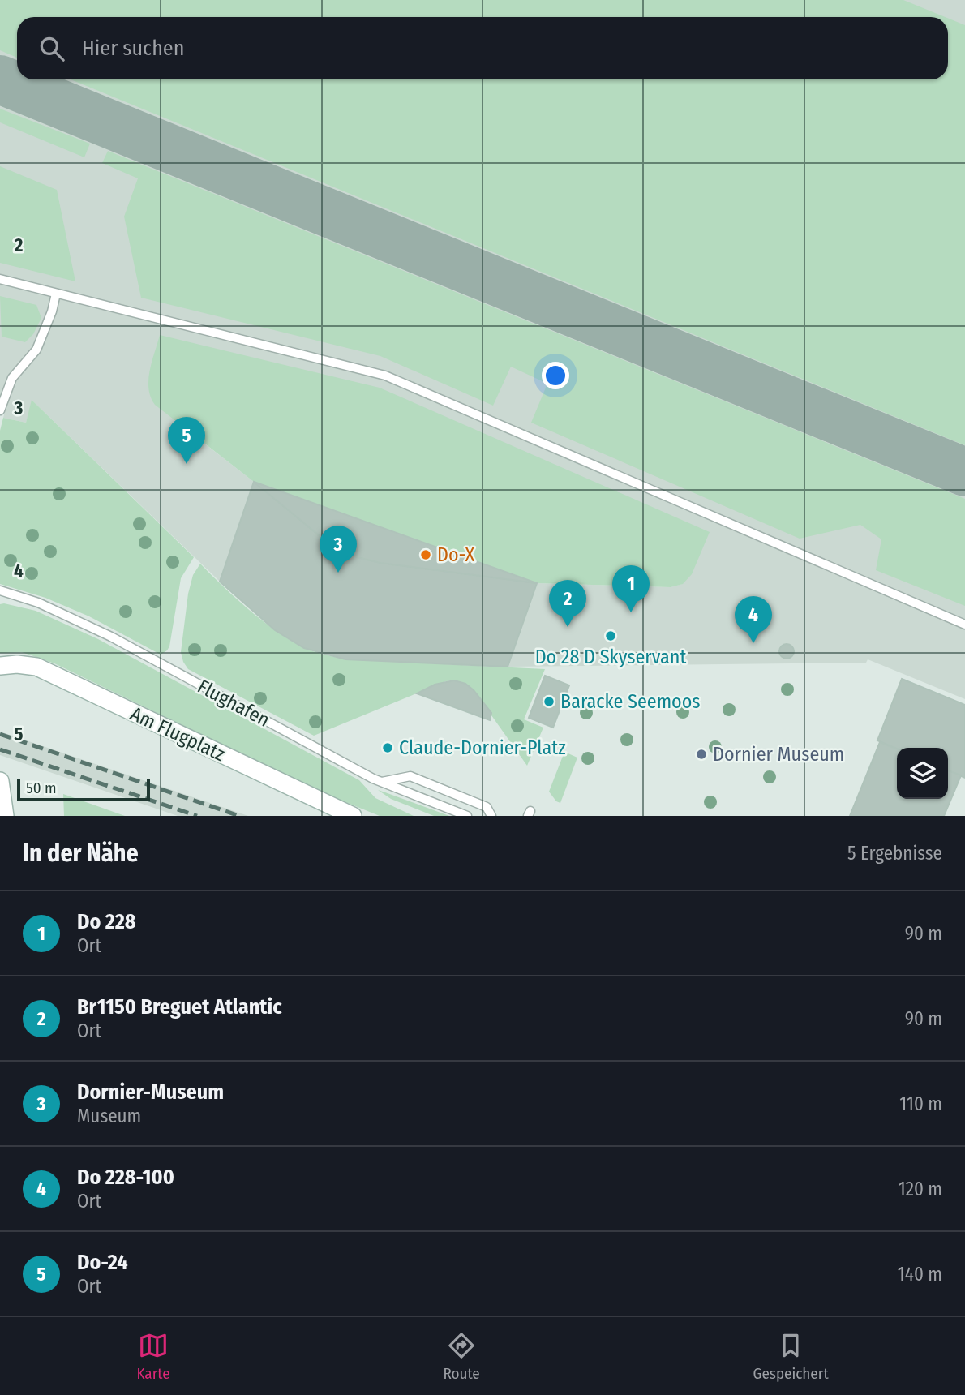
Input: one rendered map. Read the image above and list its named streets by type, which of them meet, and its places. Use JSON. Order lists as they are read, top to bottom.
{
  "streets": {
    "street": ["Am Flugplatz"],
    "lane": ["Flughafen"]
  },
  "places": [
    "Do-X",
    "Do 28 D Skyservant",
    "Baracke Seemoos",
    "Claude-Dornier-Platz",
    "Dornier Museum"
  ],
  "scale_bar": "50 m",
  "page": {
    "search": "Hier suchen",
    "pins": [
      "5",
      "3",
      "1",
      "2",
      "4"
    ],
    "scale": "50 m",
    "heading": ["In der Nähe", "5 Ergebnisse"],
    "list": [
      {
        "mark": "1",
        "name": "Do 228",
        "note": "Ort",
        "value": "90 m"
      },
      {
        "mark": "2",
        "name": "Br1150 Breguet Atlantic",
        "note": "Ort",
        "value": "90 m"
      },
      {
        "mark": "3",
        "name": "Dornier-Museum",
        "note": "Museum",
        "value": "110 m"
      },
      {
        "mark": "4",
        "name": "Do 228-100",
        "note": "Ort",
        "value": "120 m"
      },
      {
        "mark": "5",
        "name": "Do-24",
        "note": "Ort",
        "value": "140 m"
      }
    ],
    "nav": ["Karte", "Route", "Gespeichert"]
  },
  "grid": {
    "rows": [
      "2",
      "3",
      "4",
      "5"
    ]
  }
}
